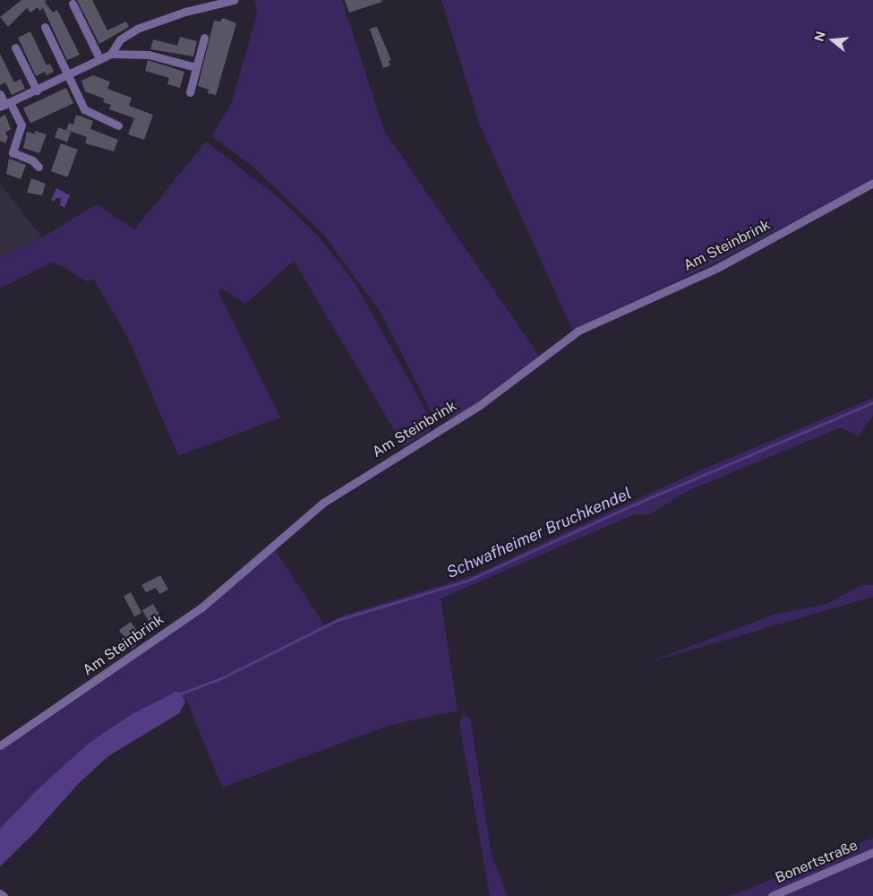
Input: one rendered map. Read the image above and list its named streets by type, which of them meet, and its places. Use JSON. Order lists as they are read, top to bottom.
{
  "streets": {
    "street": ["Am Steinbrink", "Bonertstraße"]
  },
  "water": ["Schwafheimer Bruchkendel"],
  "north": "left"
}
